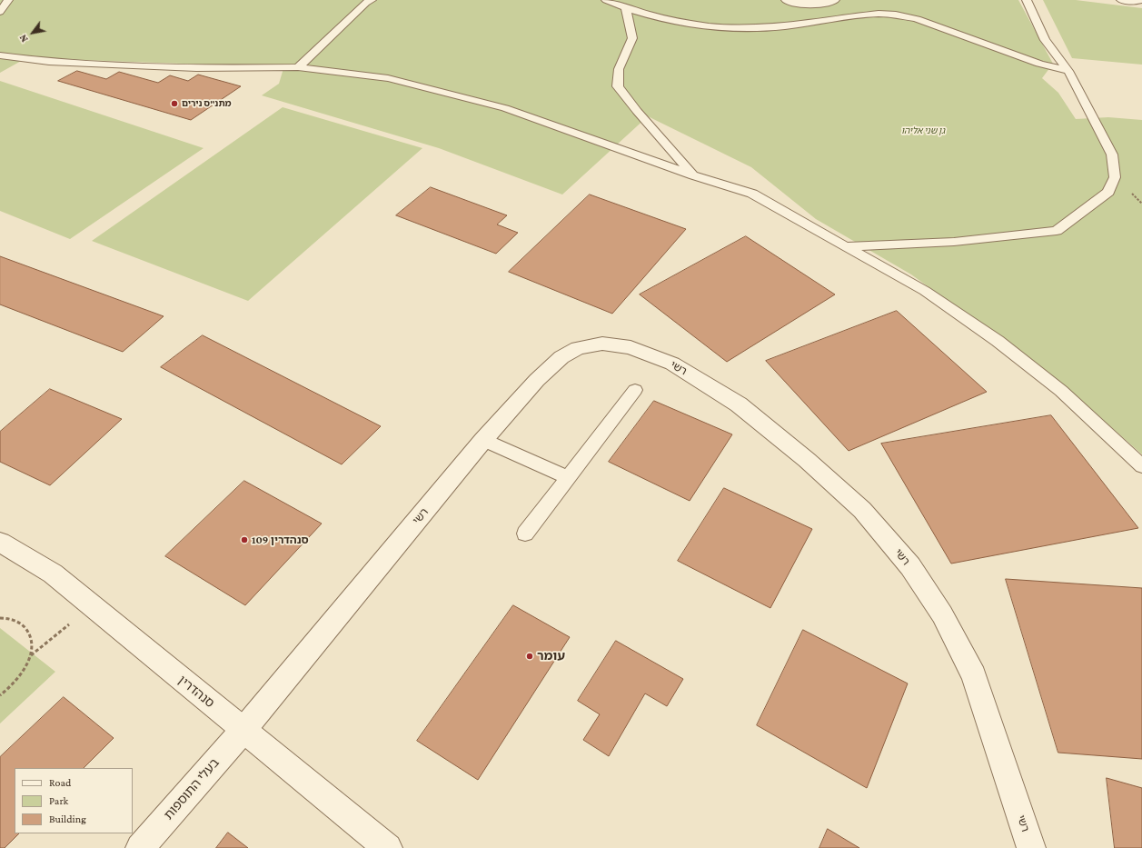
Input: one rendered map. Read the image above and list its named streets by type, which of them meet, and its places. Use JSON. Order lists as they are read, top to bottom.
{
  "streets": {
    "street": ["רשי", "סנהדרין", "בעלי התוספות"]
  },
  "crossings": [
    ["רשי", "סנהדרין"],
    ["רשי", "בעלי התוספות"],
    ["סנהדרין", "בעלי התוספות"]
  ],
  "parks": ["גן שני אליהו"],
  "places": ["מתנ\"ס נירים", "סנהדרין 109", "עומר"],
  "legend": ["Road", "Park", "Building"],
  "north": "bottom left"
}
